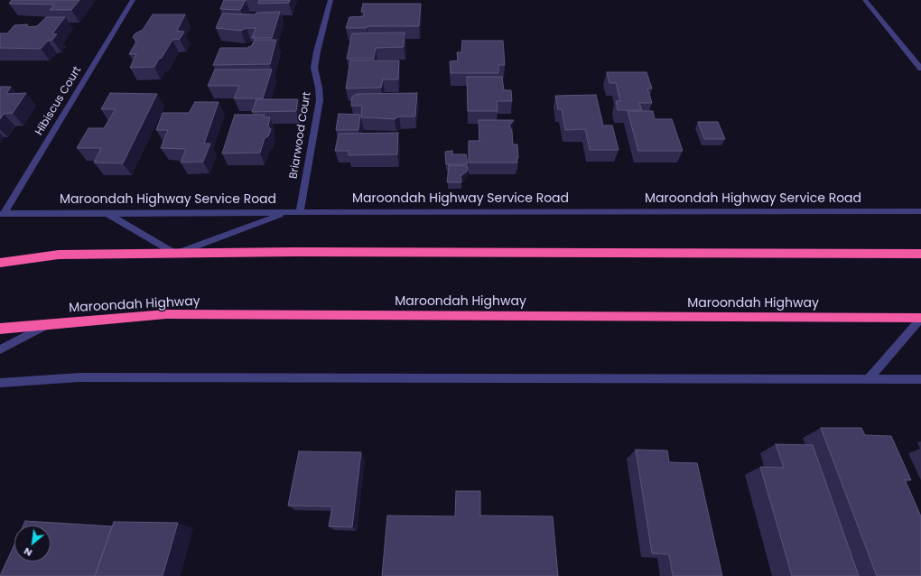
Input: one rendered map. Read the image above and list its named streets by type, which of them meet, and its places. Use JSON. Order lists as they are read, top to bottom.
{
  "streets": {
    "highway": ["Maroondah Highway"],
    "street": ["Hibiscus Court", "Briarwood Court", "Maroondah Highway Service Road"]
  },
  "crossings": [
    ["Hibiscus Court", "Maroondah Highway Service Road"],
    ["Briarwood Court", "Maroondah Highway Service Road"]
  ],
  "north": "bottom left"
}
